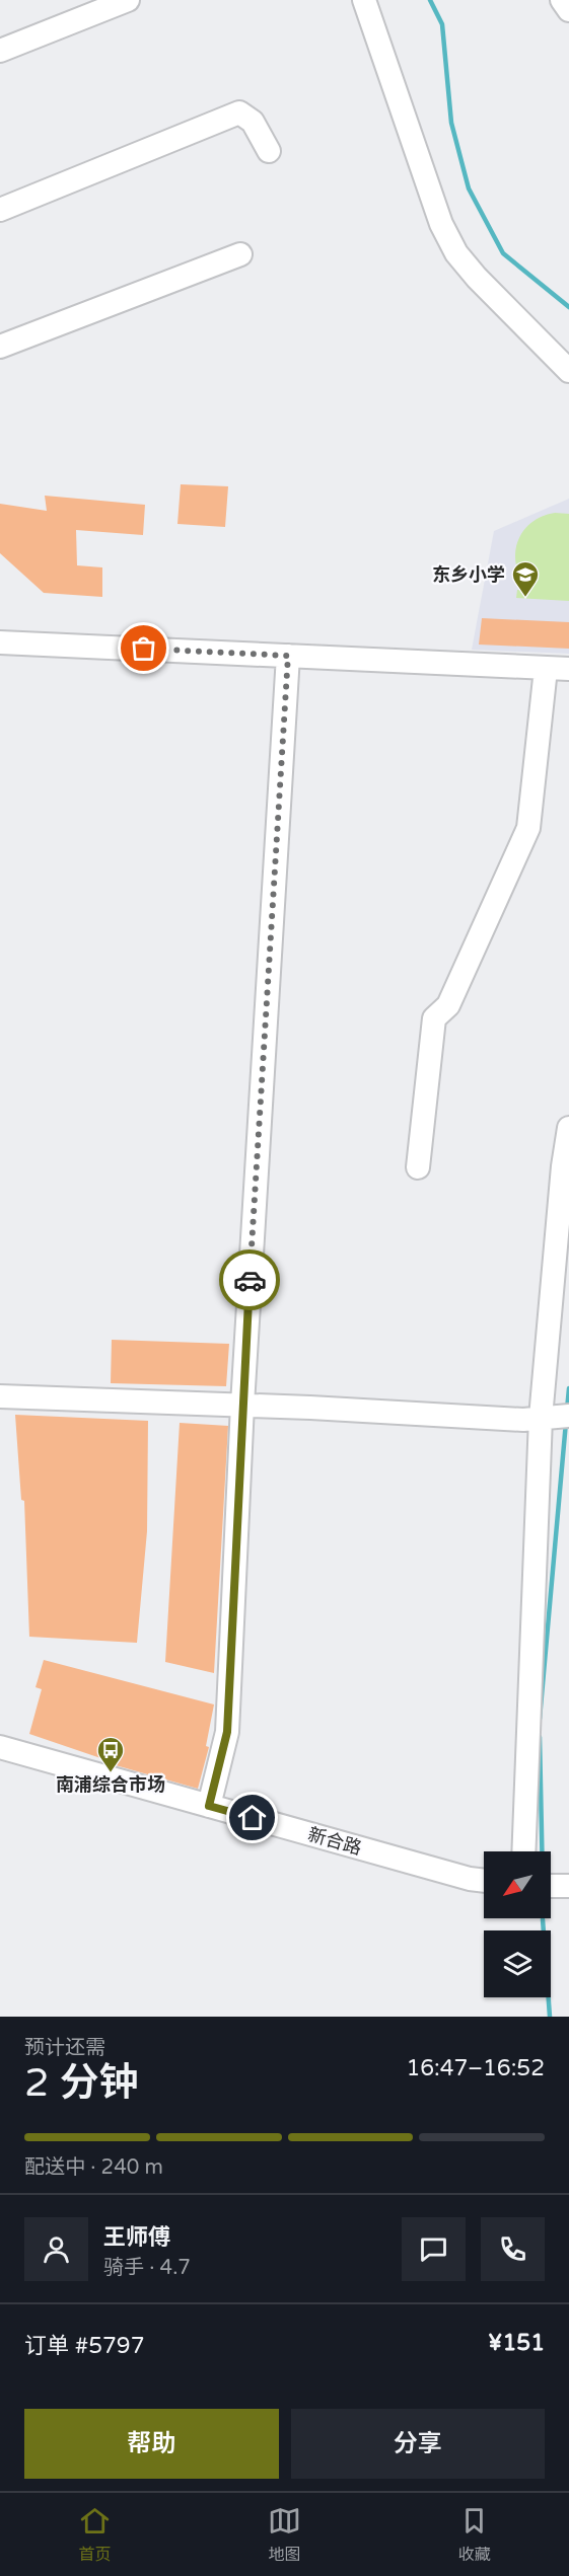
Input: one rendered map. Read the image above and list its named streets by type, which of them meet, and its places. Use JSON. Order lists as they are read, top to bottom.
{
  "streets": {
    "street": ["新合路"]
  },
  "places": {
    "school or university": ["东乡小学"],
    "bus stop": ["南浦综合市场"]
  },
  "north": "bottom left",
  "page": {
    "heading": ["2 分钟", "预计还需", "16:47–16:52"],
    "panel": [
      "王师傅",
      "骑手 · 4.7",
      "订单 #5797",
      "¥151"
    ],
    "bar": "配送中 · 240 m",
    "buttons": ["帮助", "分享"],
    "tabs": ["首页", "地图", "收藏"]
  }
}
